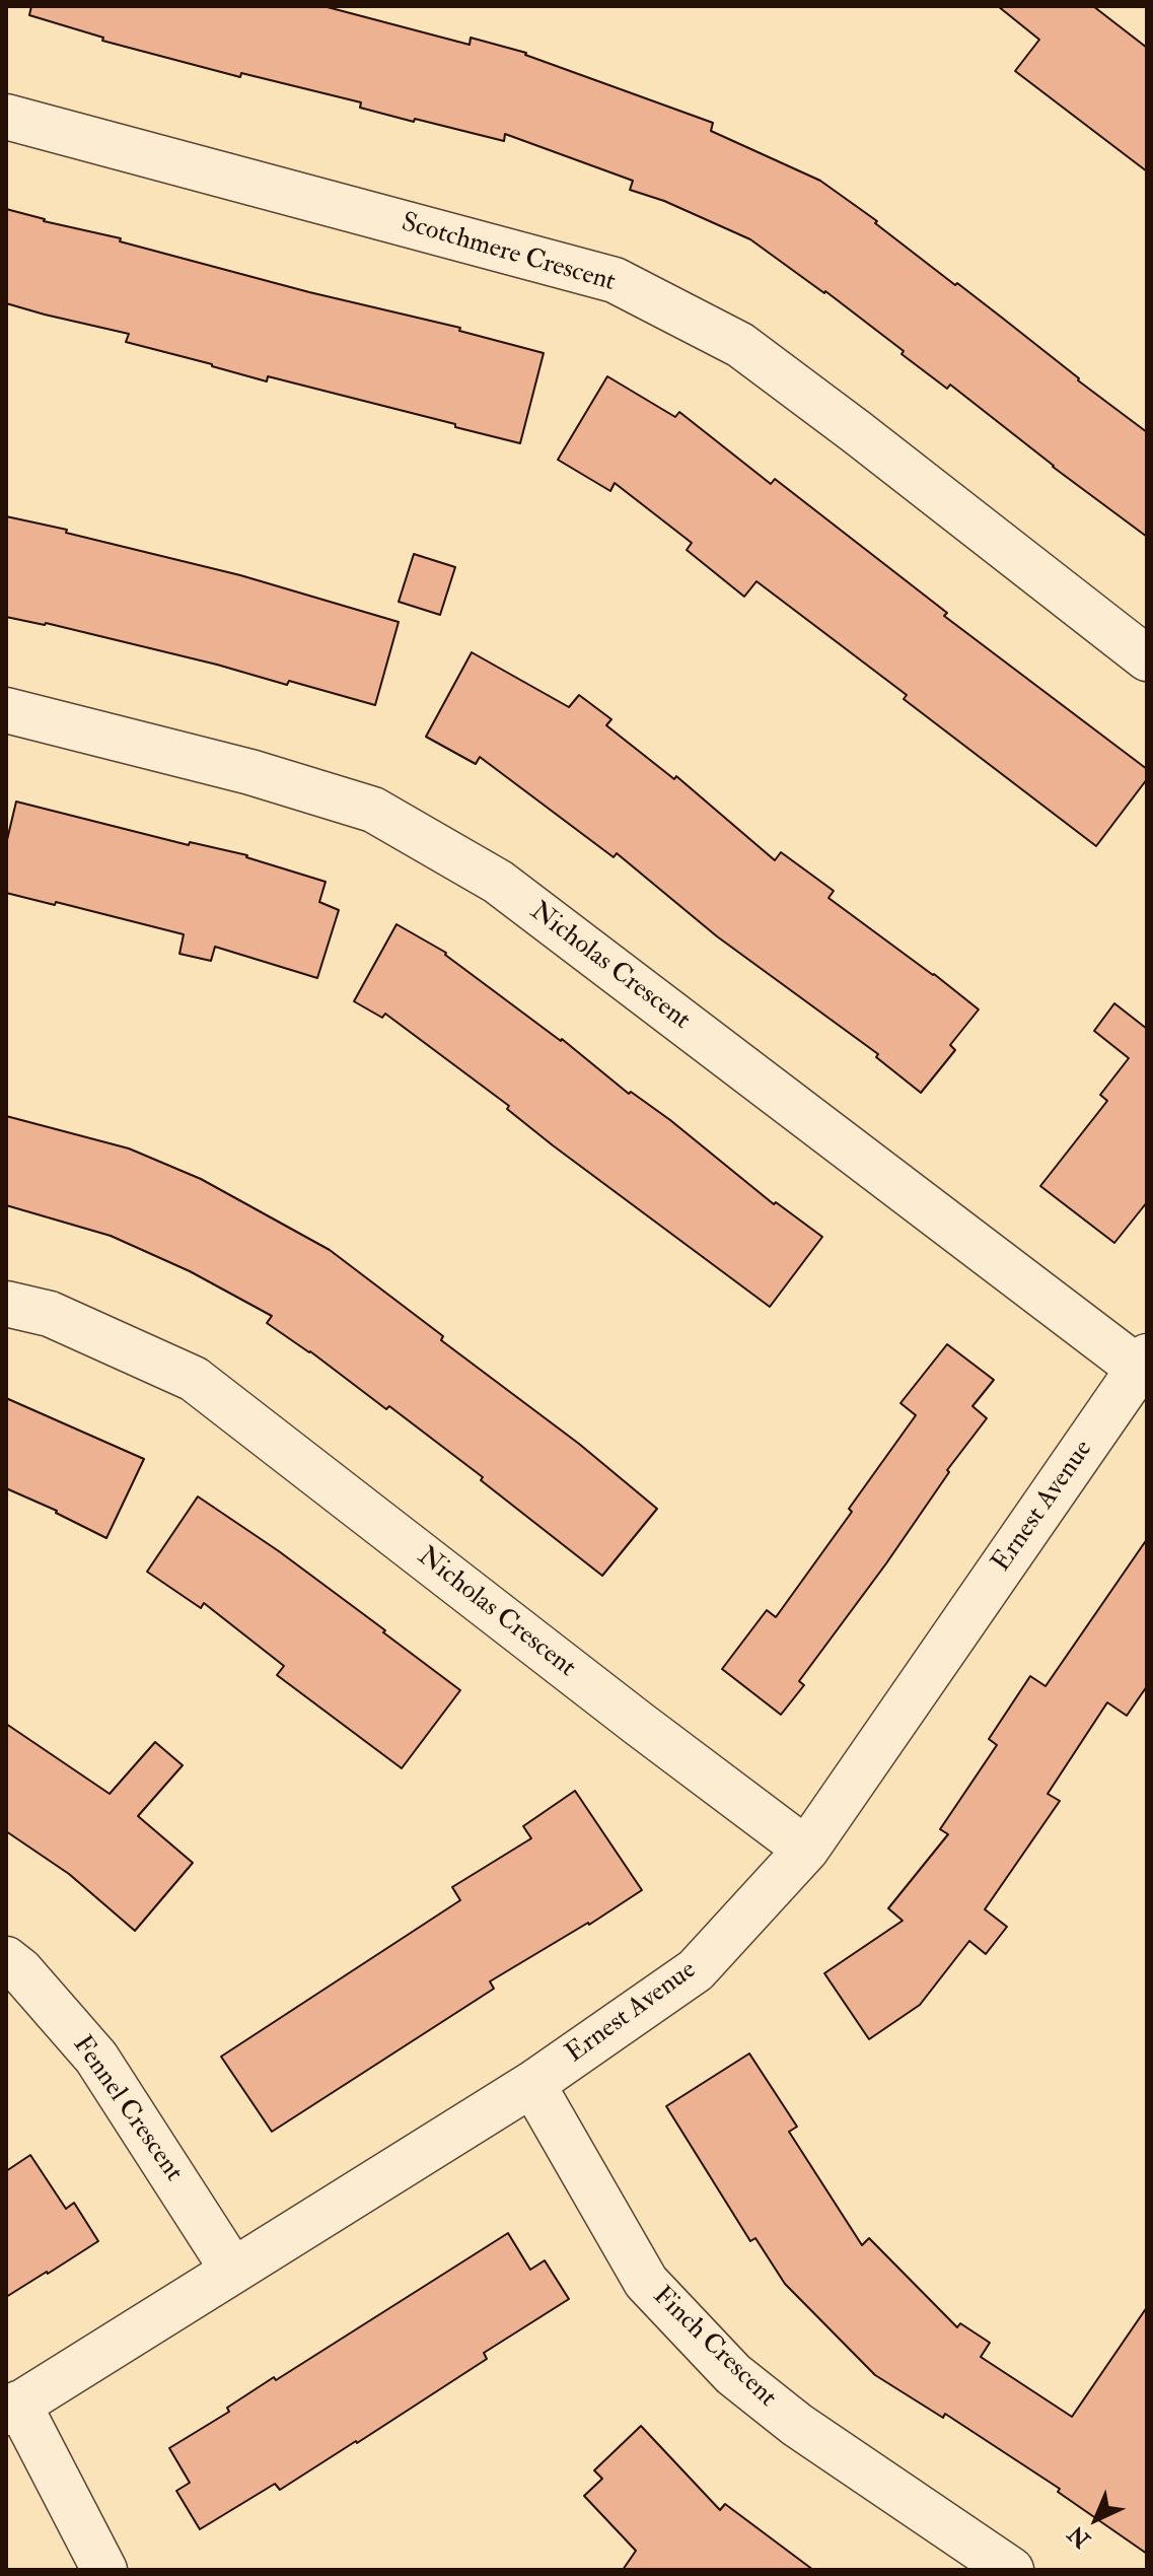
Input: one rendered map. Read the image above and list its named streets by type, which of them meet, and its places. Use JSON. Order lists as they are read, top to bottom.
{
  "streets": {
    "street": [
      "Scotchmere Crescent",
      "Nicholas Crescent",
      "Ernest Avenue",
      "Fennel Crescent",
      "Finch Crescent"
    ]
  },
  "crossings": [
    ["Nicholas Crescent", "Ernest Avenue"],
    ["Ernest Avenue", "Fennel Crescent"],
    ["Ernest Avenue", "Finch Crescent"]
  ],
  "north": "bottom left"
}
